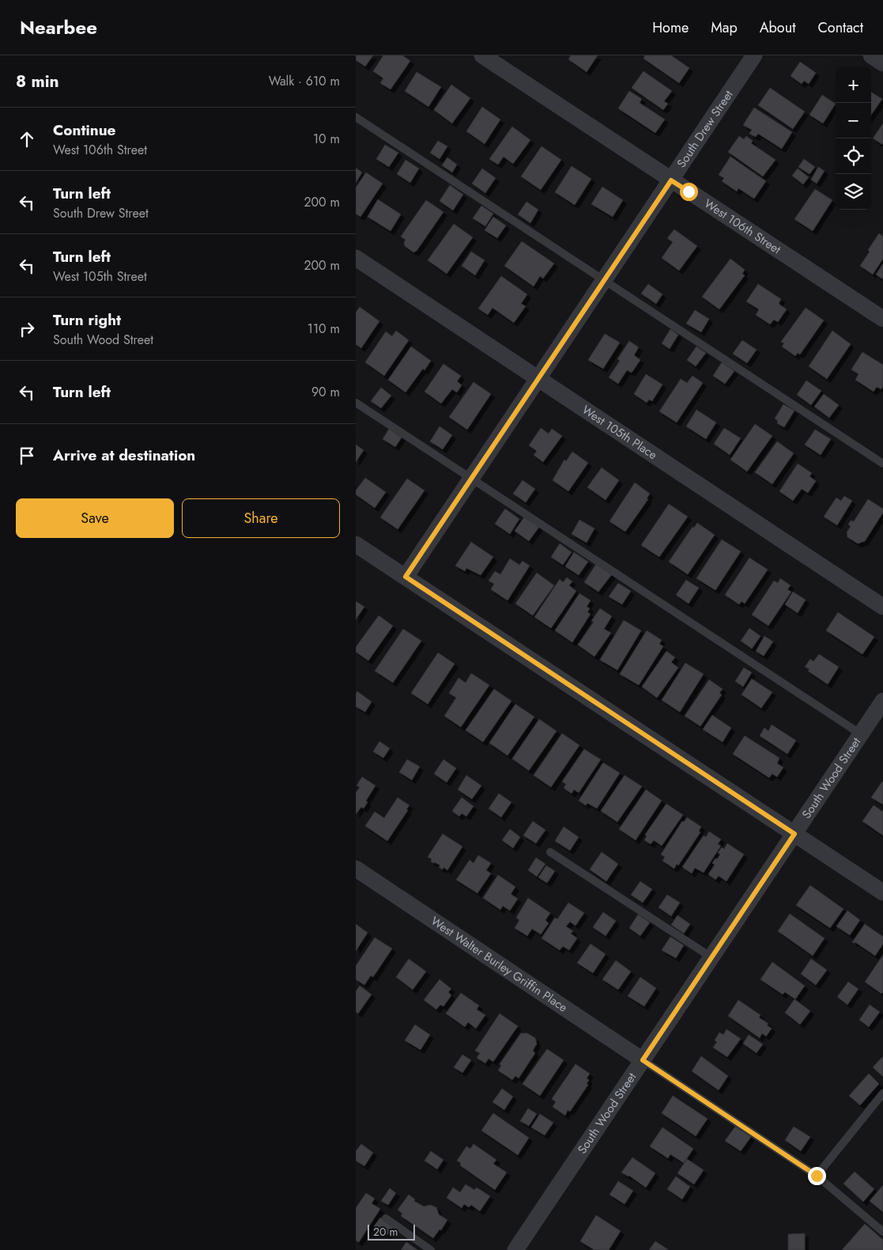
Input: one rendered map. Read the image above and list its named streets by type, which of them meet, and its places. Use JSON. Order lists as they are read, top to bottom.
{
  "streets": {
    "street": [
      "South Drew Street",
      "West 106th Street",
      "West 105th Place",
      "South Wood Street",
      "West Walter Burley Griffin Place"
    ]
  },
  "crossings": [
    ["South Drew Street", "West 106th Street"],
    ["South Drew Street", "West 105th Place"],
    ["South Wood Street", "West Walter Burley Griffin Place"]
  ],
  "scale_bar": "20 m",
  "page": {
    "header": "Nearbee",
    "nav": [
      "Home",
      "Map",
      "About",
      "Contact"
    ],
    "heading": ["8 min", "Walk · 610 m"],
    "map_buttons": ["+", "−"],
    "list": [
      ["Continue", "West 106th Street", "10 m"],
      ["Turn left", "South Drew Street", "200 m"],
      ["Turn left", "West 105th Street", "200 m"],
      ["Turn right", "South Wood Street", "110 m"],
      ["Turn left", "90 m"],
      "Arrive at destination"
    ],
    "buttons": ["Save", "Share"],
    "scale": "20 m"
  }
}
